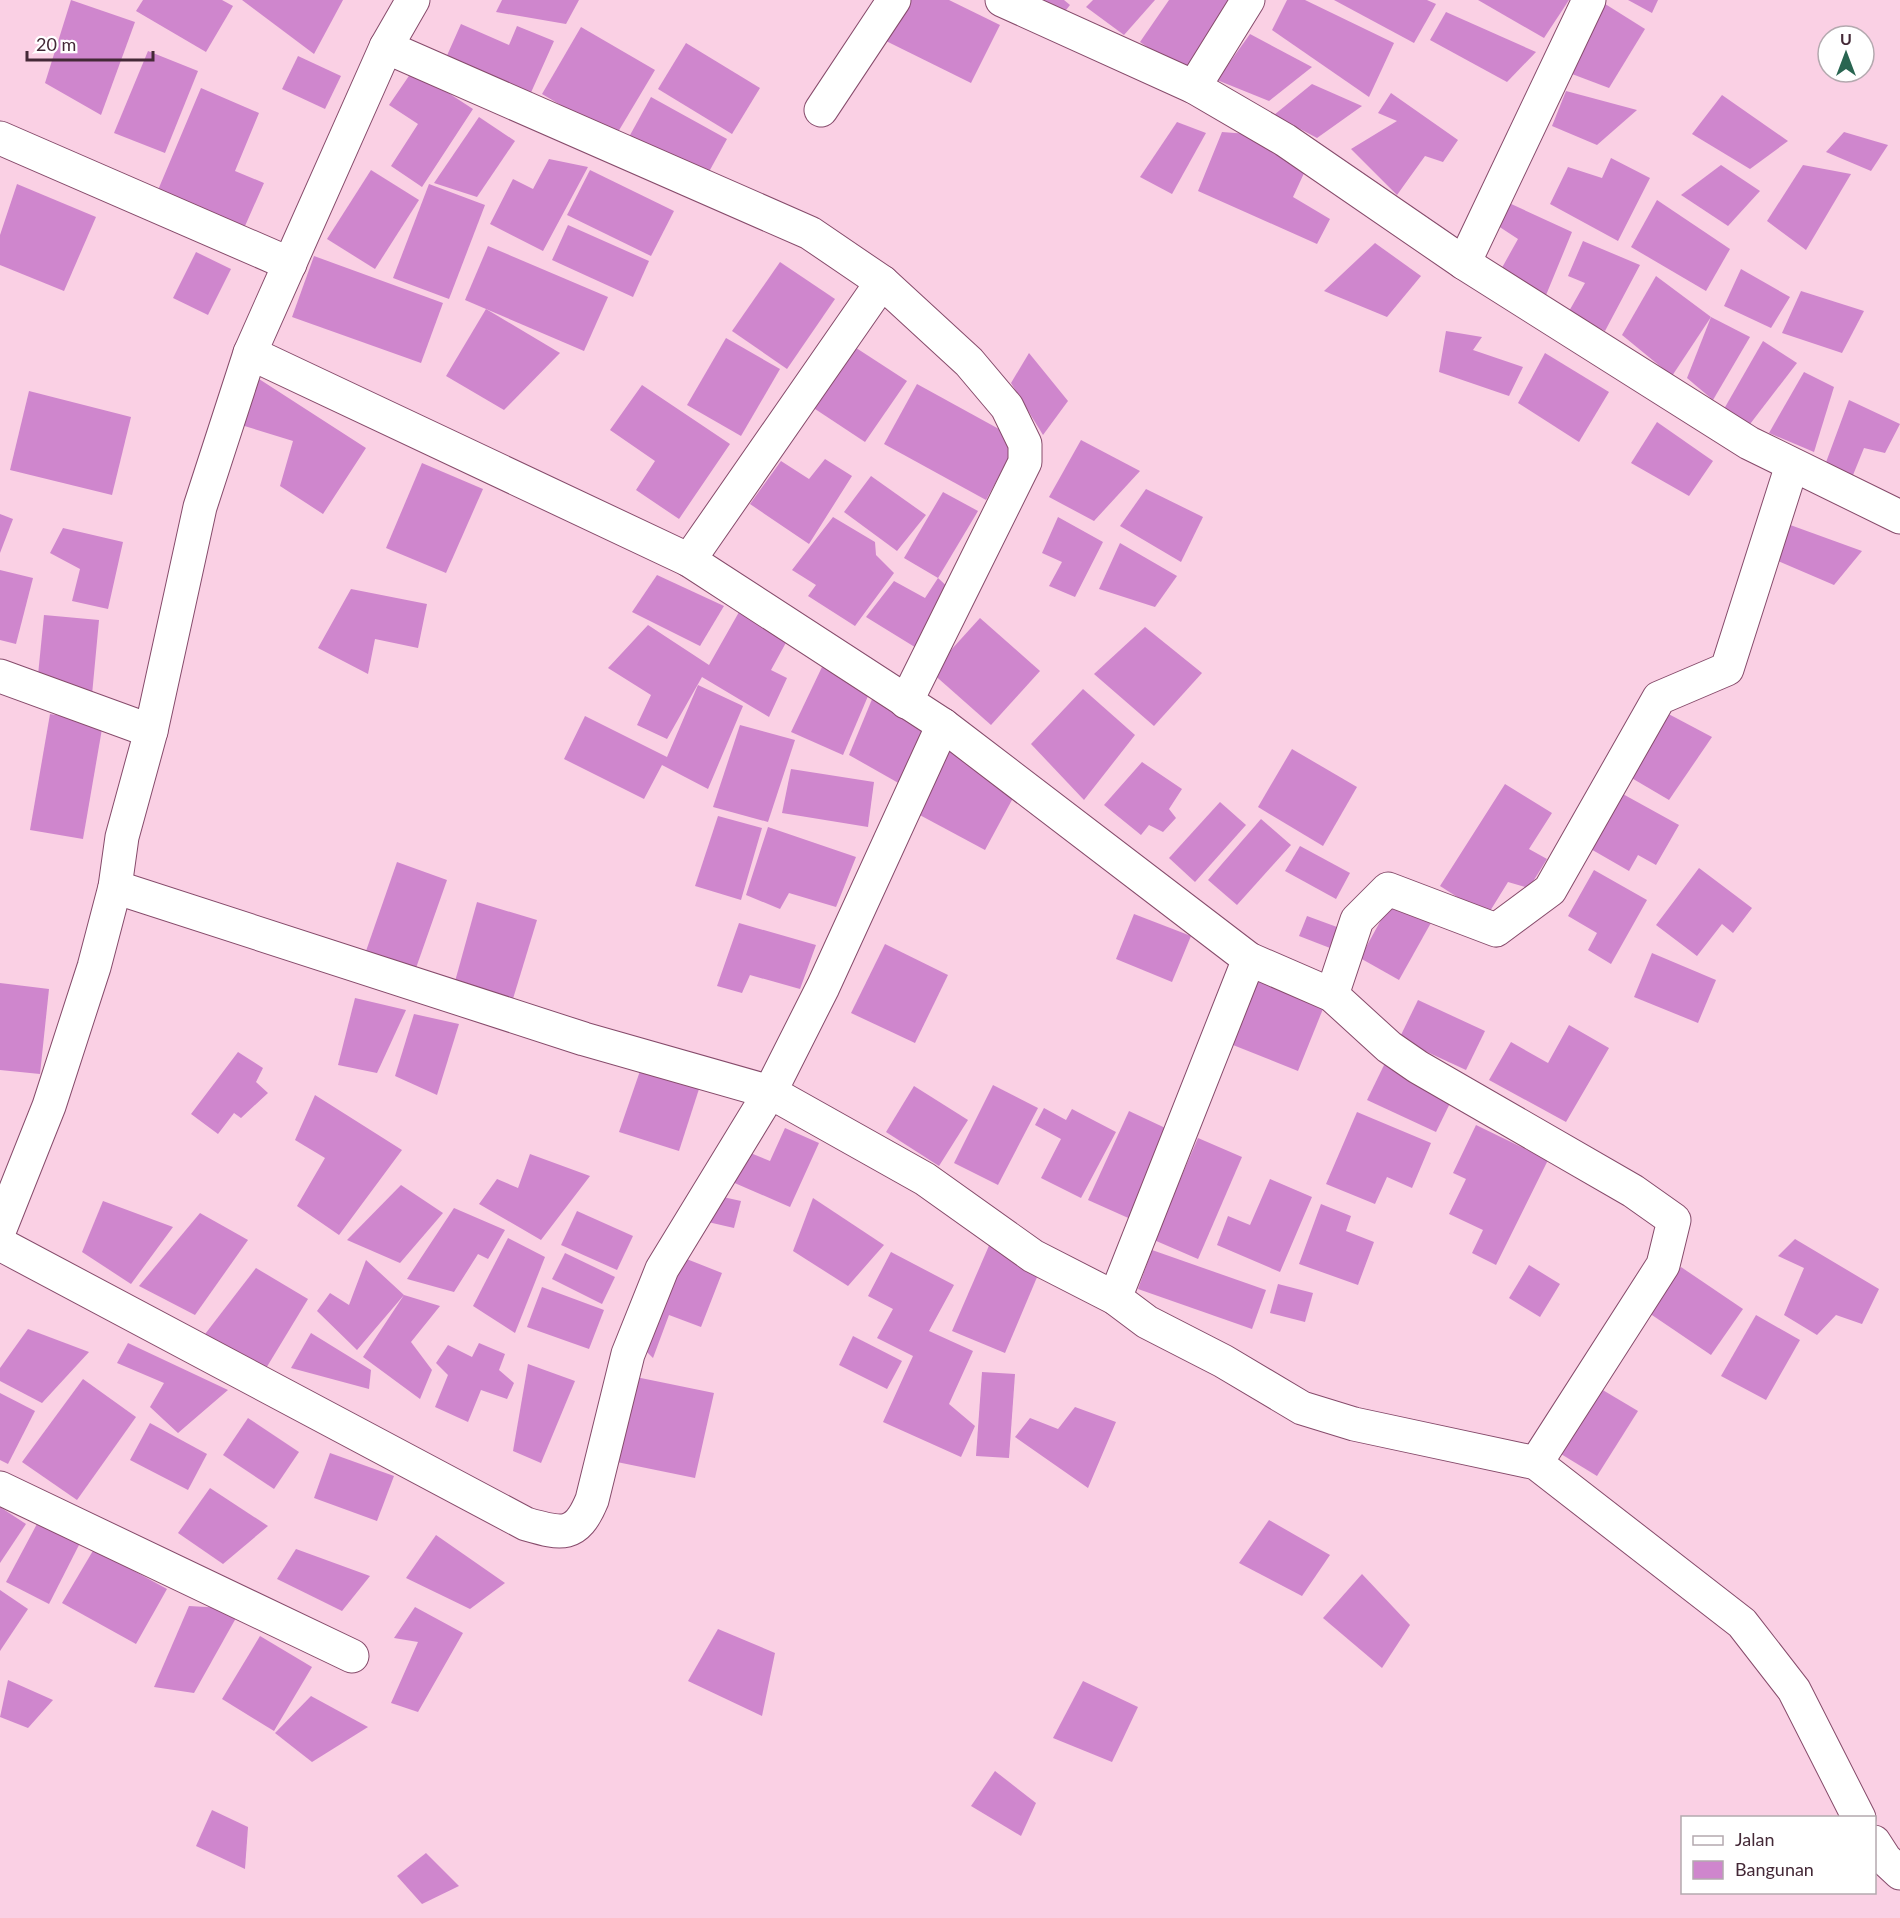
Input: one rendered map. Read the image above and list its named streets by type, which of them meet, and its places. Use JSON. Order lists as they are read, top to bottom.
{
  "legend": ["Jalan", "Bangunan"],
  "scale_bar": "20 m",
  "north": "top"
}
